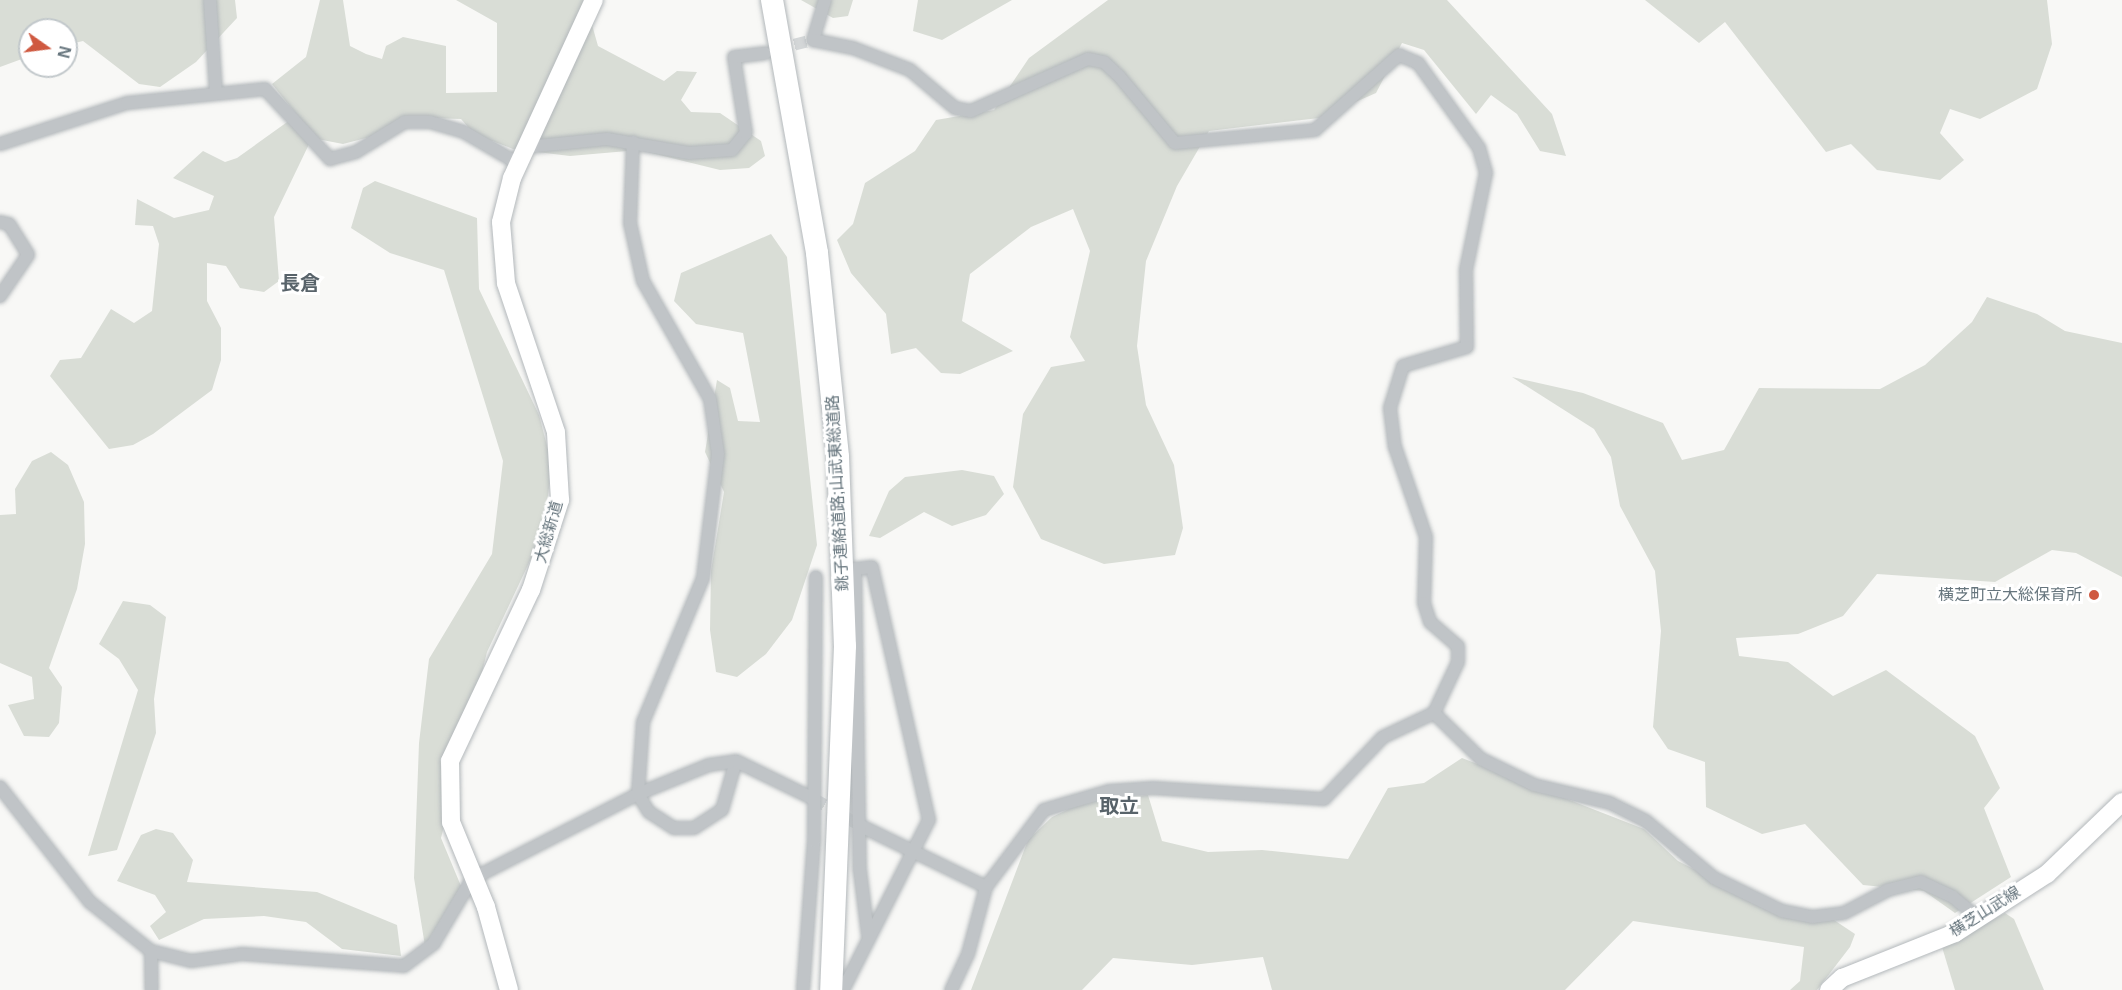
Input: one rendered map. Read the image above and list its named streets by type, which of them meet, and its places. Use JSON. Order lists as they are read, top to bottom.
{
  "streets": {
    "highway": ["銚子連絡道路;山武東総道路"],
    "street": ["大総新道", "横芝山武線"]
  },
  "districts": ["長倉", "取立"],
  "places": ["横芝町立大総保育所"],
  "north": "right"
}
